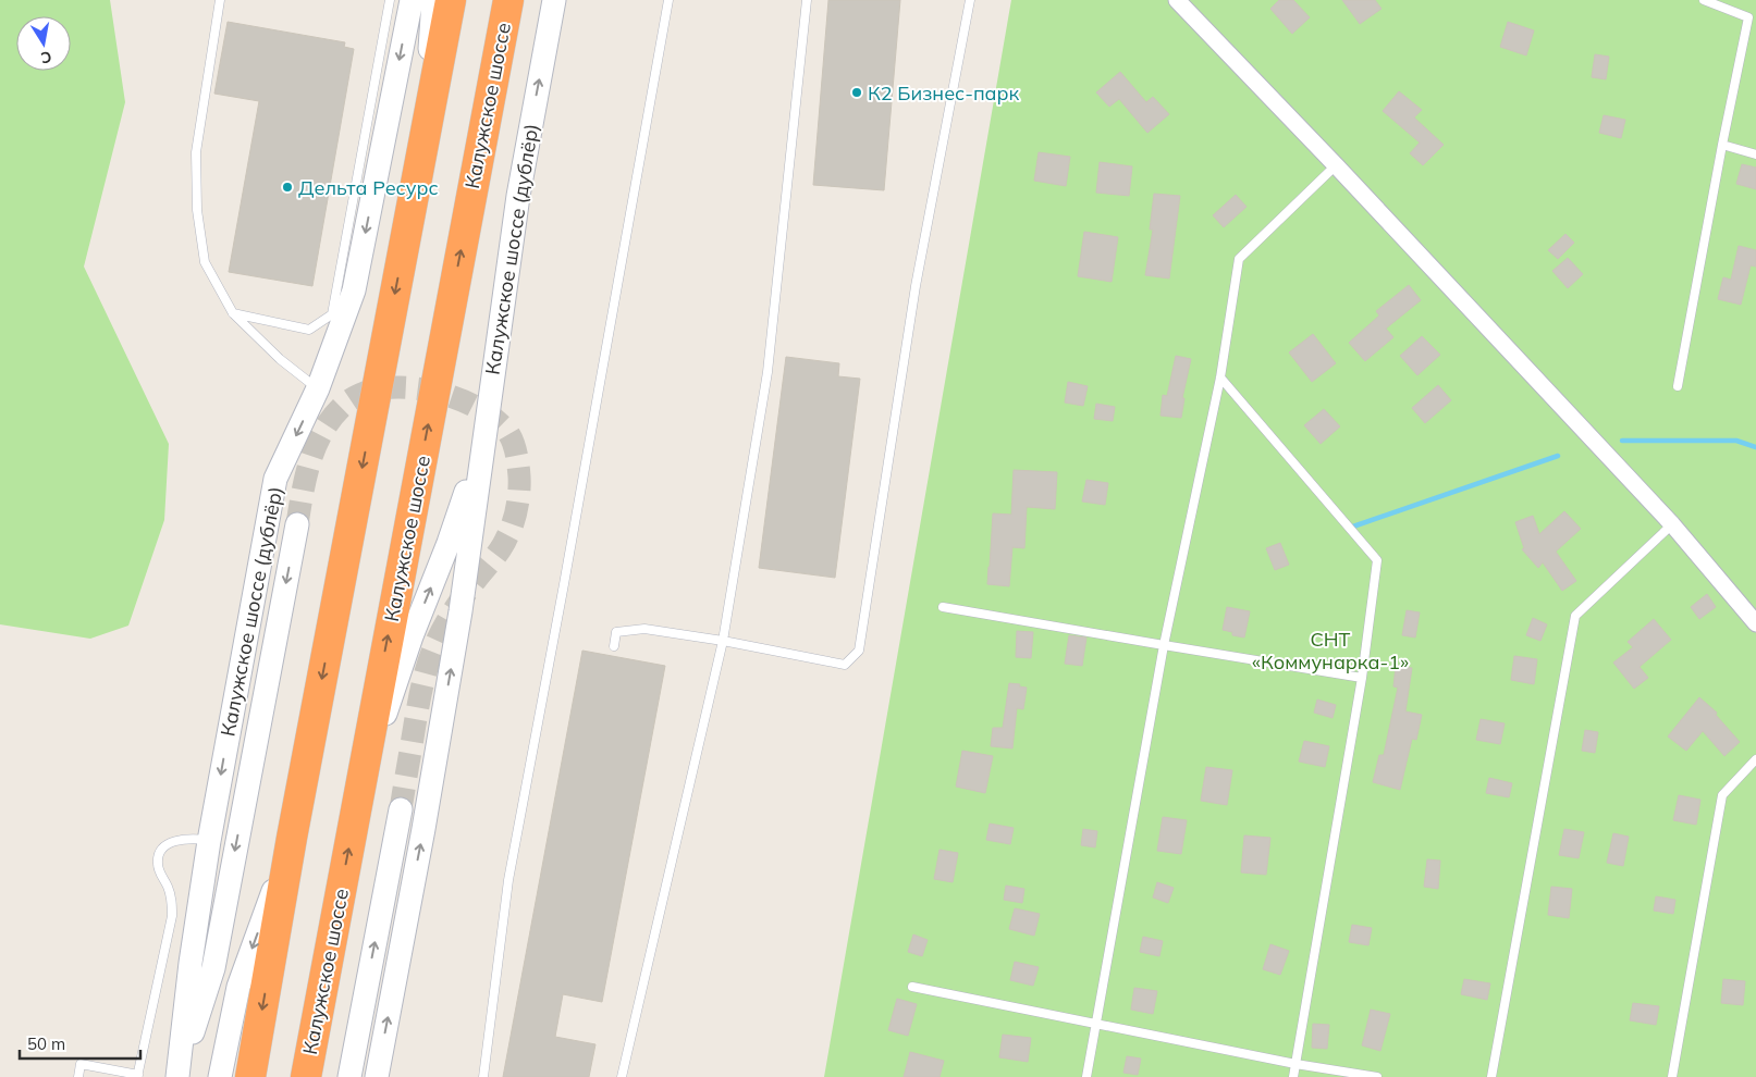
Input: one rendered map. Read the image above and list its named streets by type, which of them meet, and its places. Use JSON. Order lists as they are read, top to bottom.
{
  "streets": {
    "highway": ["Калужское шоссе"],
    "main road": ["Калужское шоссе (дублёр)"]
  },
  "parks": ["СНТ «Коммунарка-1»"],
  "places": ["К2 Бизнес-парк", "Дельта Ресурс"],
  "scale_bar": "50 m",
  "north": "bottom"
}
